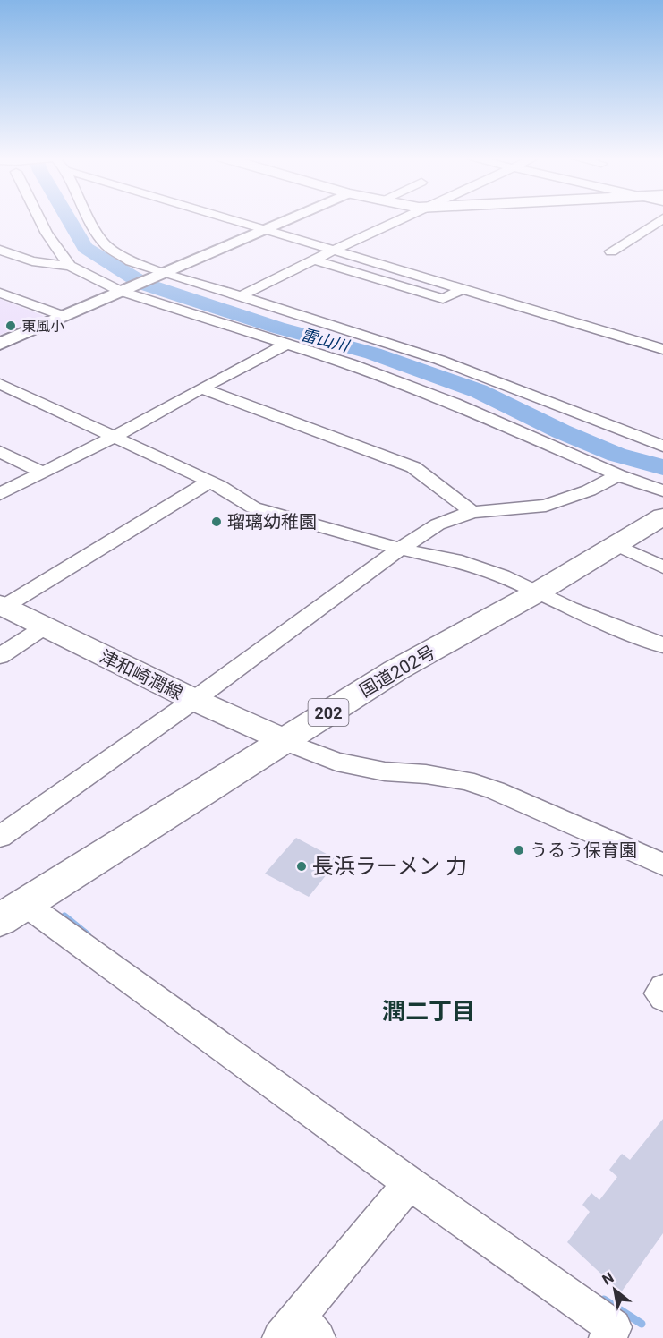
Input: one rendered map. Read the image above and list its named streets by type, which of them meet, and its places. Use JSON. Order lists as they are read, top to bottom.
{
  "streets": {
    "main road": ["国道202号", "津和崎潤線", "202"]
  },
  "crossings": [
    ["国道202号", "津和崎潤線"]
  ],
  "districts": ["潤二丁目"],
  "water": ["雷山川"],
  "places": [
    "東風小",
    "瑠璃幼稚園",
    "うるう保育園",
    "長浜ラーメン 力"
  ],
  "north": "top left"
}
